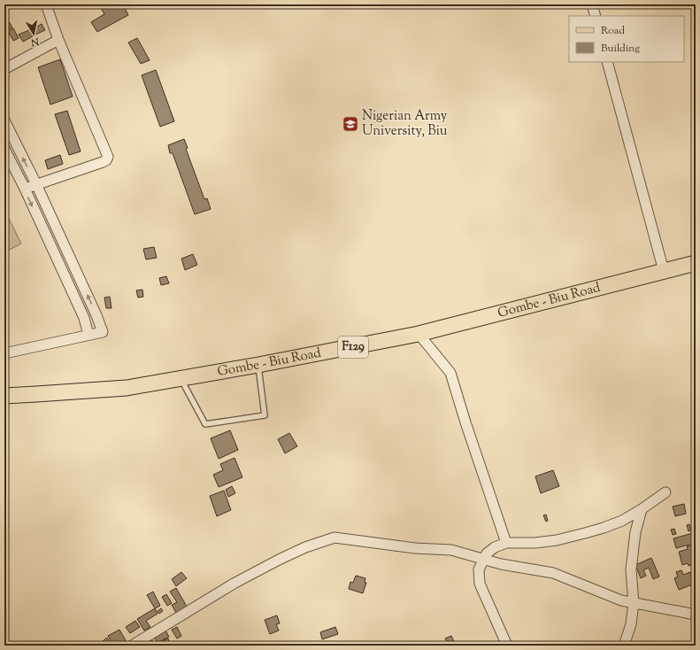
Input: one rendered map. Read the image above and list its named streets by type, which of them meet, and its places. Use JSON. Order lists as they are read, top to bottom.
{
  "streets": {
    "main road": ["Gombe - Biu Road", "F129"]
  },
  "places": {
    "school or university": ["Nigerian Army University, Biu"]
  },
  "legend": ["Road", "Building"],
  "north": "bottom"
}
